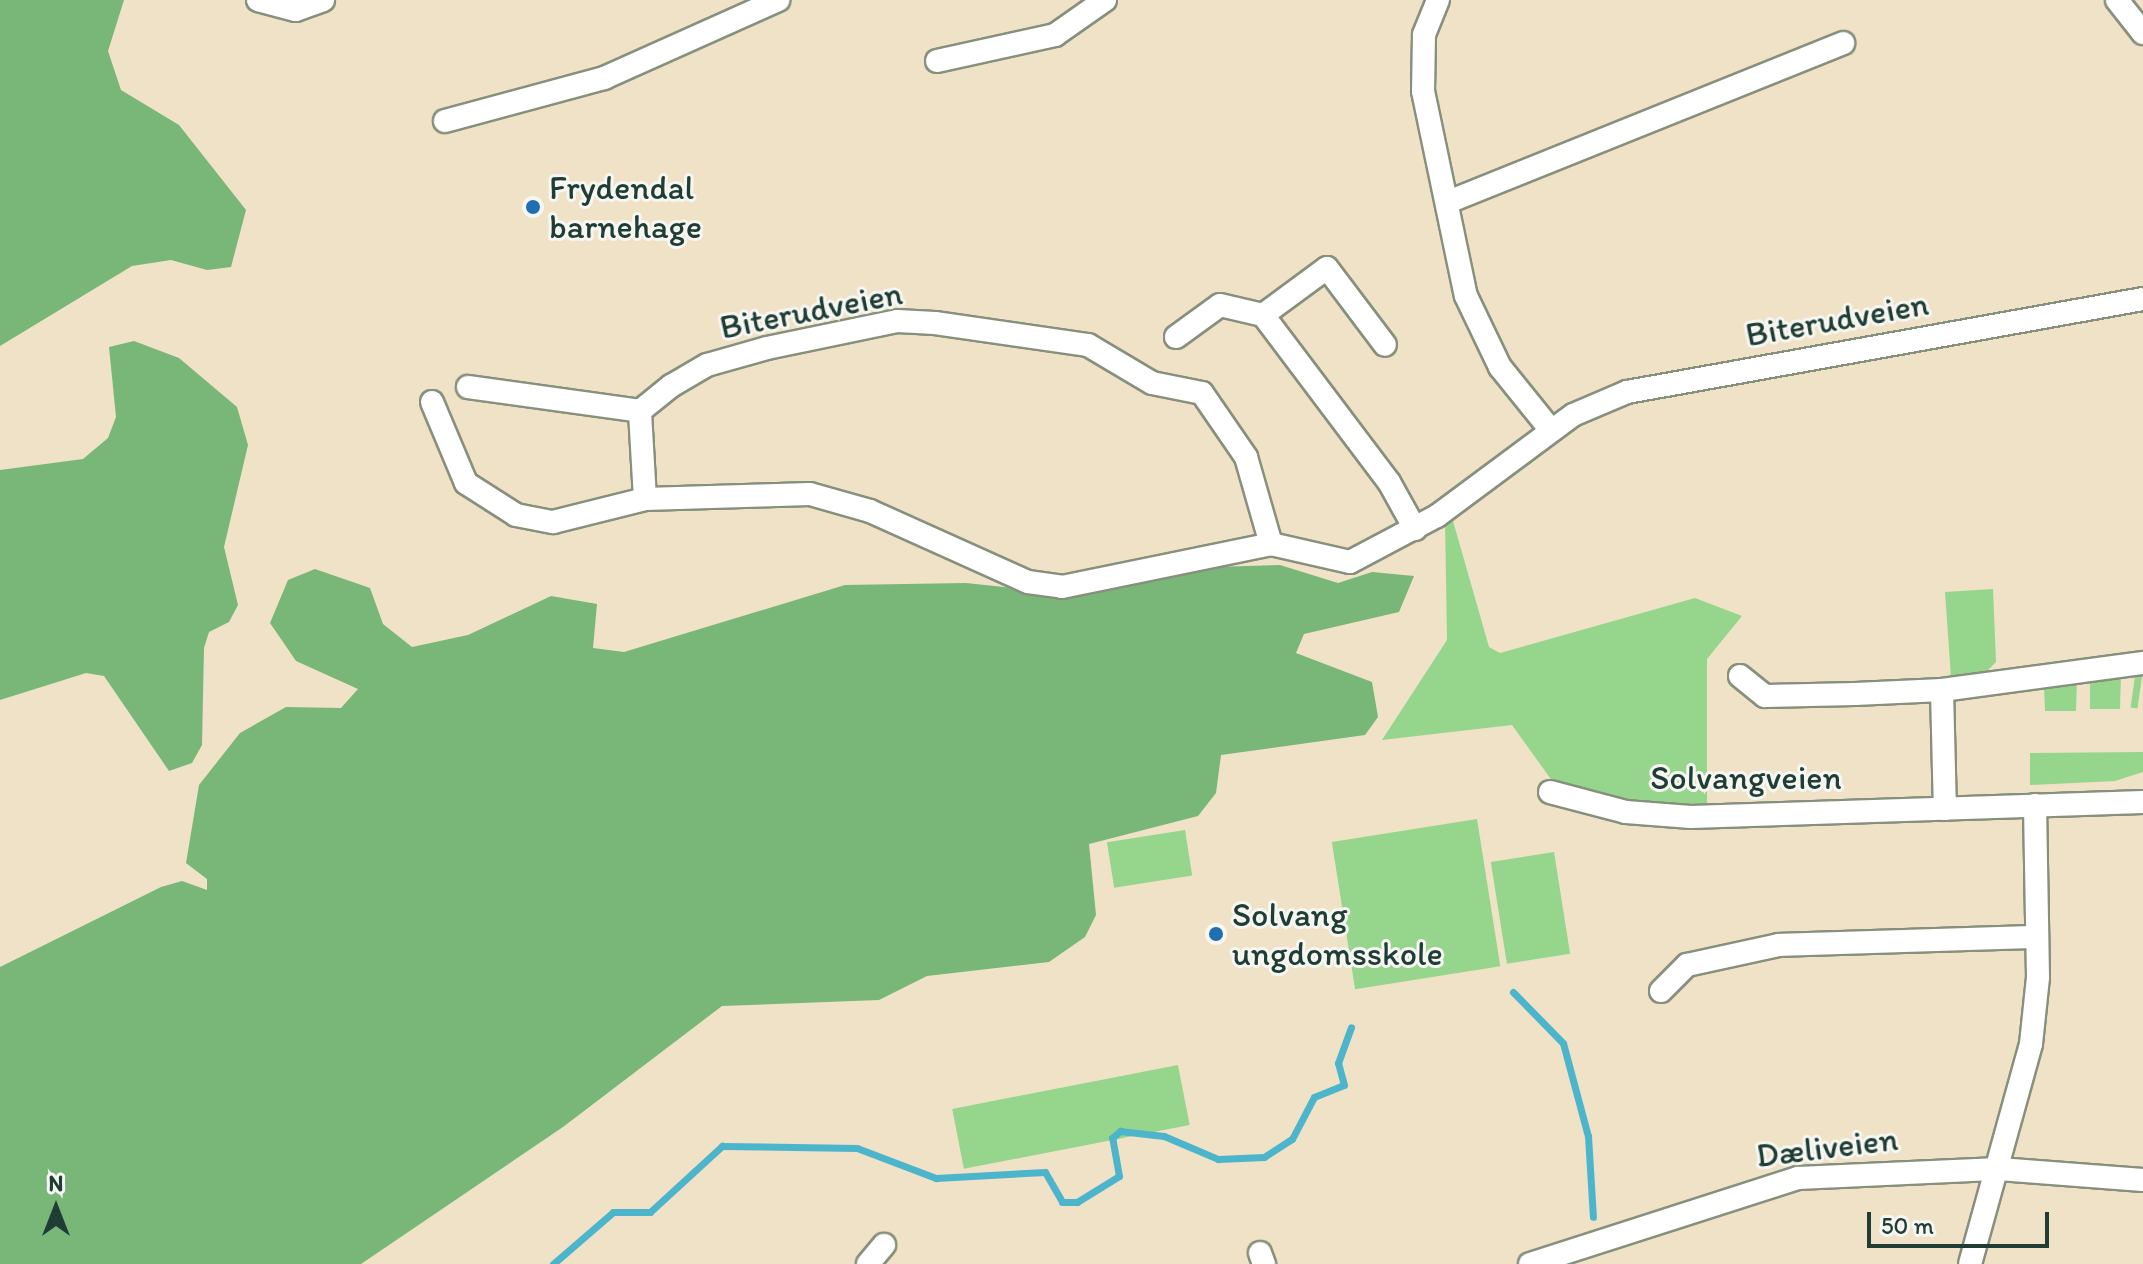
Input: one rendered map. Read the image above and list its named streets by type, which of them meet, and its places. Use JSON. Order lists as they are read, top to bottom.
{
  "streets": {
    "street": ["Biterudveien", "Solvangveien", "Dæliveien"]
  },
  "places": ["Frydendal barnehage", "Solvang ungdomsskole"],
  "scale_bar": "50 m",
  "north": "top"
}
